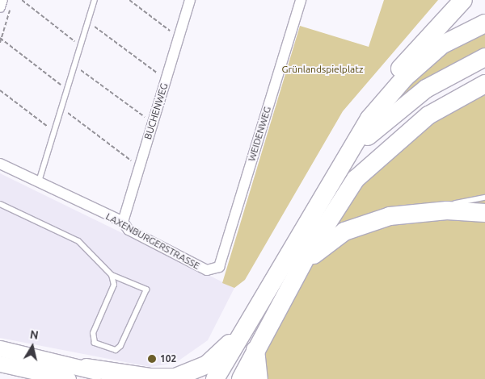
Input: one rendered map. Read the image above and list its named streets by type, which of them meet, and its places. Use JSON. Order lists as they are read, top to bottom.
{
  "streets": {
    "street": ["BUCHENWEG", "WEIDENWEG", "LAXENBURGERSTRASSE"]
  },
  "crossings": [
    ["BUCHENWEG", "LAXENBURGERSTRASSE"],
    ["WEIDENWEG", "LAXENBURGERSTRASSE"]
  ],
  "parks": ["Grünlandspielplatz"],
  "places": ["102"],
  "north": "top"
}
